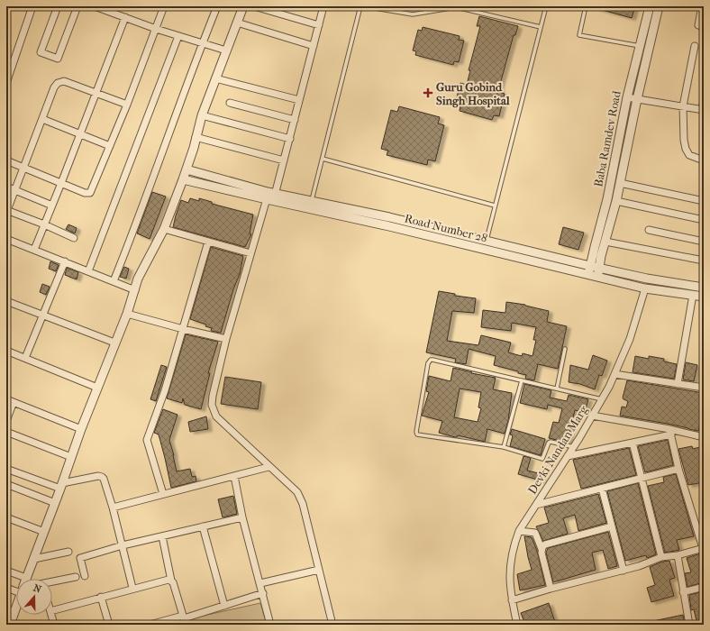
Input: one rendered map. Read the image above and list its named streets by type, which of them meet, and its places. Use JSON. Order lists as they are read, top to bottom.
{
  "streets": {
    "street": ["Baba Ramdev Road", "Road Number 28", "Devki Nandan Marg"]
  },
  "crossings": [
    ["Baba Ramdev Road", "Road Number 28"],
    ["Road Number 28", "Devki Nandan Marg"]
  ],
  "places": {
    "health": ["Guru Gobind Singh Hospital"]
  },
  "north": "top"
}
